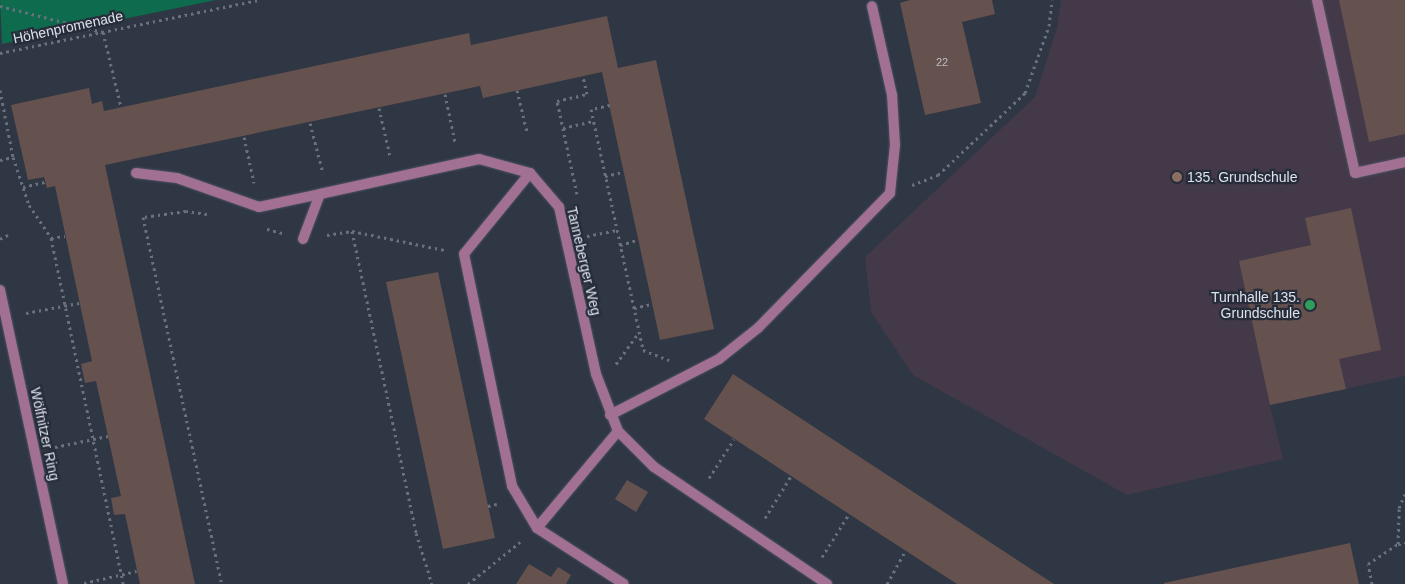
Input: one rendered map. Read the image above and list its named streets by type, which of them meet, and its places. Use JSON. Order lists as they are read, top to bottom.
{
  "streets": {
    "street": ["Tanneberger Weg", "Wölfnitzer Ring"],
    "path": ["Höhenpromenade"]
  },
  "places": ["135. Grundschule", "Turnhalle 135. Grundschule"],
  "house_numbers": ["22"]
}
